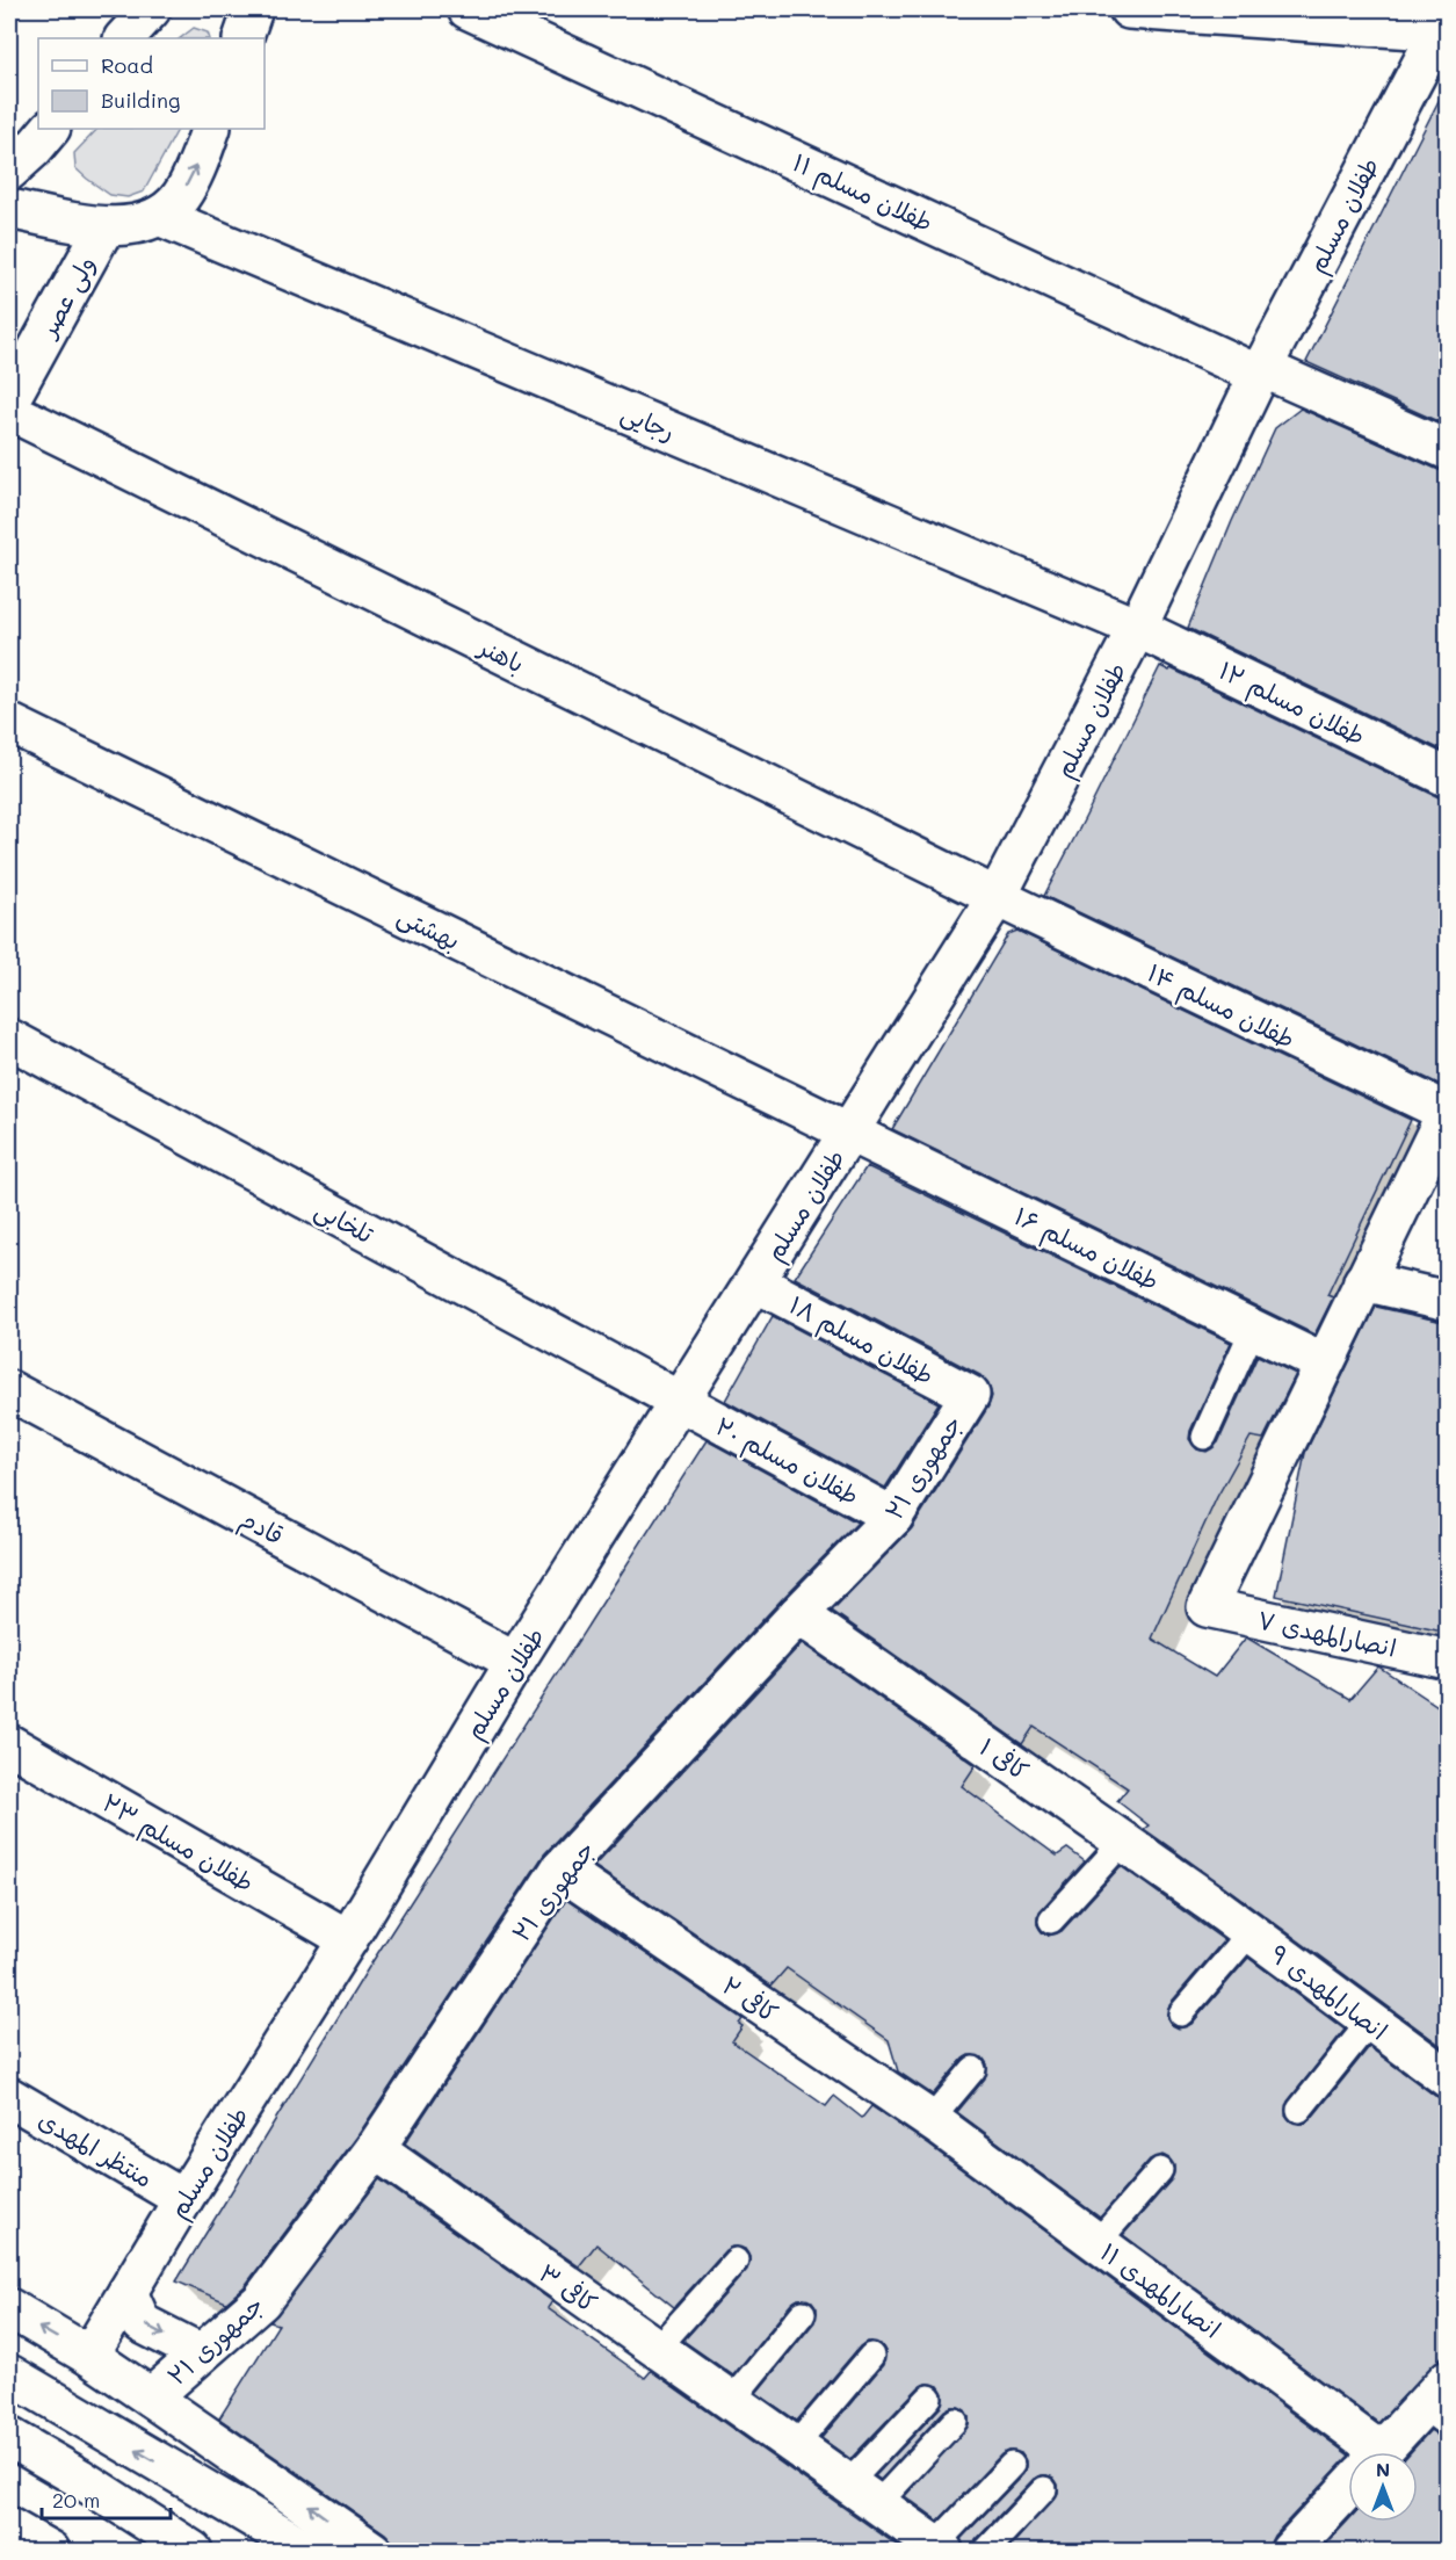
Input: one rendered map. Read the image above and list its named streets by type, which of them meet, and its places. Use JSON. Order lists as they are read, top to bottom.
{
  "streets": {
    "street": [
      "طفلان مسلم ۱۱",
      "طفلان مسلم",
      "ولی عصر",
      "رجایی",
      "باهنر",
      "طفلان مسلم ۱۲",
      "بهشتی",
      "طفلان مسلم ۱۴",
      "تلخابی",
      "طفلان مسلم ۱۶",
      "طفلان مسلم ۱۸",
      "طفلان مسلم ۲۰",
      "جمهوری ۲۱",
      "قادم",
      "انصارالمهدی ۷",
      "کافی ۱",
      "طفلان مسلم ۲۳",
      "انصارالمهدی ۹",
      "کافی ۲",
      "منتظر المهدی",
      "کافی ۳",
      "انصارالمهدی ۱۱"
    ]
  },
  "crossings": [
    ["طفلان مسلم ۱۱", "طفلان مسلم"],
    ["طفلان مسلم", "رجایی"],
    ["طفلان مسلم", "باهنر"],
    ["طفلان مسلم", "طفلان مسلم ۱۲"],
    ["طفلان مسلم", "بهشتی"],
    ["طفلان مسلم", "طفلان مسلم ۱۴"],
    ["طفلان مسلم", "تلخابی"],
    ["طفلان مسلم", "طفلان مسلم ۱۶"],
    ["طفلان مسلم", "طفلان مسلم ۱۸"],
    ["طفلان مسلم", "طفلان مسلم ۲۰"],
    ["طفلان مسلم", "قادم"],
    ["طفلان مسلم", "طفلان مسلم ۲۳"],
    ["طفلان مسلم", "منتظر المهدی"],
    ["رجایی", "طفلان مسلم ۱۲"],
    ["باهنر", "طفلان مسلم ۱۴"],
    ["بهشتی", "طفلان مسلم ۱۶"],
    ["تلخابی", "طفلان مسلم ۲۰"],
    ["طفلان مسلم ۱۶", "انصارالمهدی ۷"],
    ["طفلان مسلم ۱۸", "جمهوری ۲۱"],
    ["طفلان مسلم ۲۰", "جمهوری ۲۱"],
    ["جمهوری ۲۱", "کافی ۱"],
    ["جمهوری ۲۱", "کافی ۲"],
    ["جمهوری ۲۱", "کافی ۳"],
    ["کافی ۱", "انصارالمهدی ۹"],
    ["کافی ۲", "انصارالمهدی ۱۱"]
  ],
  "legend": ["Road", "Building"],
  "scale_bar": "20 m",
  "north": "top"
}
